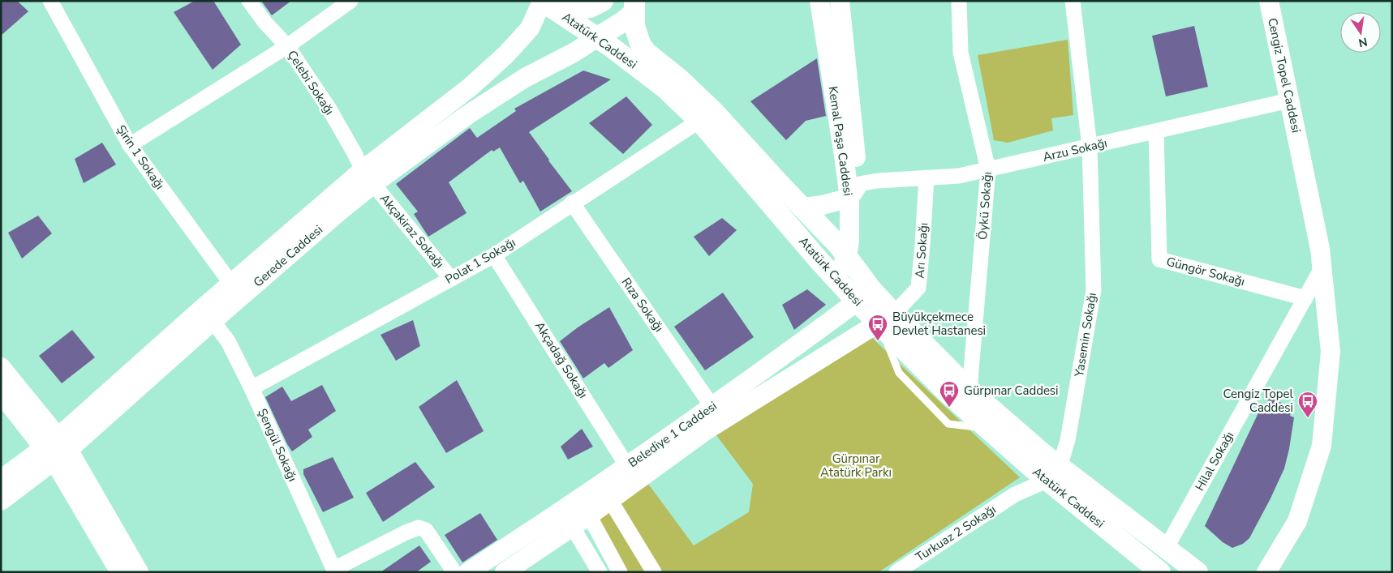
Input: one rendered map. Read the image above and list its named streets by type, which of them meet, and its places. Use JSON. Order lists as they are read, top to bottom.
{
  "streets": {
    "main road": ["Atatürk Caddesi"],
    "street": [
      "Cengiz Topel Caddesi",
      "Çelebi Sokağı",
      "Kemal Paşa Caddesi",
      "Arzu Sokağı",
      "Şirin 1 Sokağı",
      "Öykü Sokağı",
      "Akçakiraz Sokağı",
      "Arı Sokağı",
      "Gerede Caddesi",
      "Polat 1 Sokağı",
      "Güngör Sokağı",
      "Rıza Sokağı",
      "Yasemin Sokağı",
      "Akçadağ Sokağı",
      "Belediye 1 Caddesi",
      "Şengül Sokağı",
      "Hilal Sokağı",
      "Turkuaz 2 Sokağı"
    ]
  },
  "crossings": [
    ["Atatürk Caddesi", "Kemal Paşa Caddesi"],
    ["Atatürk Caddesi", "Öykü Sokağı"],
    ["Atatürk Caddesi", "Arı Sokağı"],
    ["Atatürk Caddesi", "Gerede Caddesi"],
    ["Atatürk Caddesi", "Polat 1 Sokağı"],
    ["Atatürk Caddesi", "Yasemin Sokağı"],
    ["Atatürk Caddesi", "Belediye 1 Caddesi"],
    ["Atatürk Caddesi", "Hilal Sokağı"],
    ["Atatürk Caddesi", "Turkuaz 2 Sokağı"],
    ["Cengiz Topel Caddesi", "Arzu Sokağı"],
    ["Cengiz Topel Caddesi", "Hilal Sokağı"],
    ["Çelebi Sokağı", "Akçakiraz Sokağı"],
    ["Çelebi Sokağı", "Gerede Caddesi"],
    ["Kemal Paşa Caddesi", "Arzu Sokağı"],
    ["Kemal Paşa Caddesi", "Belediye 1 Caddesi"],
    ["Arzu Sokağı", "Öykü Sokağı"],
    ["Arzu Sokağı", "Arı Sokağı"],
    ["Arzu Sokağı", "Güngör Sokağı"],
    ["Arzu Sokağı", "Yasemin Sokağı"],
    ["Şirin 1 Sokağı", "Gerede Caddesi"],
    ["Akçakiraz Sokağı", "Gerede Caddesi"],
    ["Akçakiraz Sokağı", "Polat 1 Sokağı"],
    ["Arı Sokağı", "Belediye 1 Caddesi"],
    ["Gerede Caddesi", "Şengül Sokağı"],
    ["Polat 1 Sokağı", "Rıza Sokağı"],
    ["Polat 1 Sokağı", "Akçadağ Sokağı"],
    ["Polat 1 Sokağı", "Şengül Sokağı"],
    ["Güngör Sokağı", "Hilal Sokağı"],
    ["Rıza Sokağı", "Belediye 1 Caddesi"],
    ["Yasemin Sokağı", "Turkuaz 2 Sokağı"],
    ["Akçadağ Sokağı", "Belediye 1 Caddesi"]
  ],
  "parks": ["Gürpınar Atatürk Parkı"],
  "places": {
    "bus stop": ["Büyükçekmece Devlet Hastanesi", "Gürpınar Caddesi", "Cengiz Topel Caddesi"]
  },
  "north": "bottom"
}
